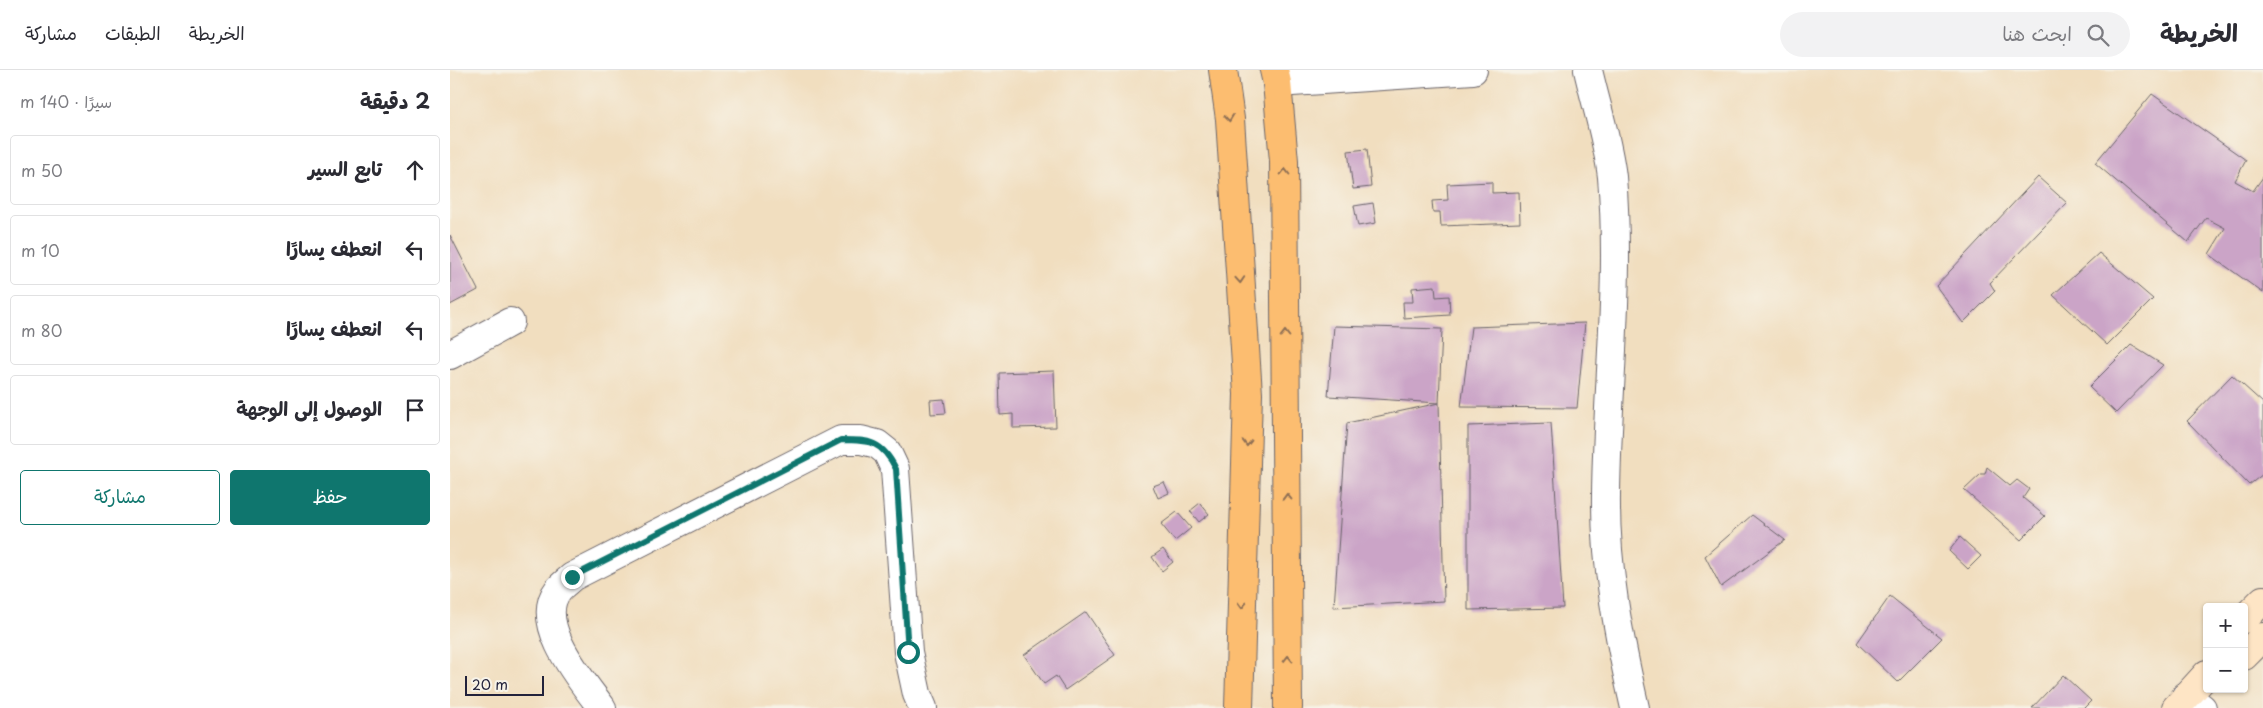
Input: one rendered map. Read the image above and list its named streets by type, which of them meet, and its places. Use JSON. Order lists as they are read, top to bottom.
{
  "scale_bar": "20 m",
  "page": {
    "header": "الخريطة",
    "search": "ابحث هنا",
    "nav": ["الخريطة", "الطبقات", "مشاركة"],
    "heading": ["2 دقيقة", "سيرًا · 140 m"],
    "list": [
      ["تابع السير", "50 m"],
      ["انعطف يسارًا", "10 m"],
      ["انعطف يسارًا", "80 m"],
      "الوصول إلى الوجهة"
    ],
    "buttons": ["حفظ", "مشاركة"],
    "map_buttons": ["+", "−"],
    "scale": "20 m"
  }
}
